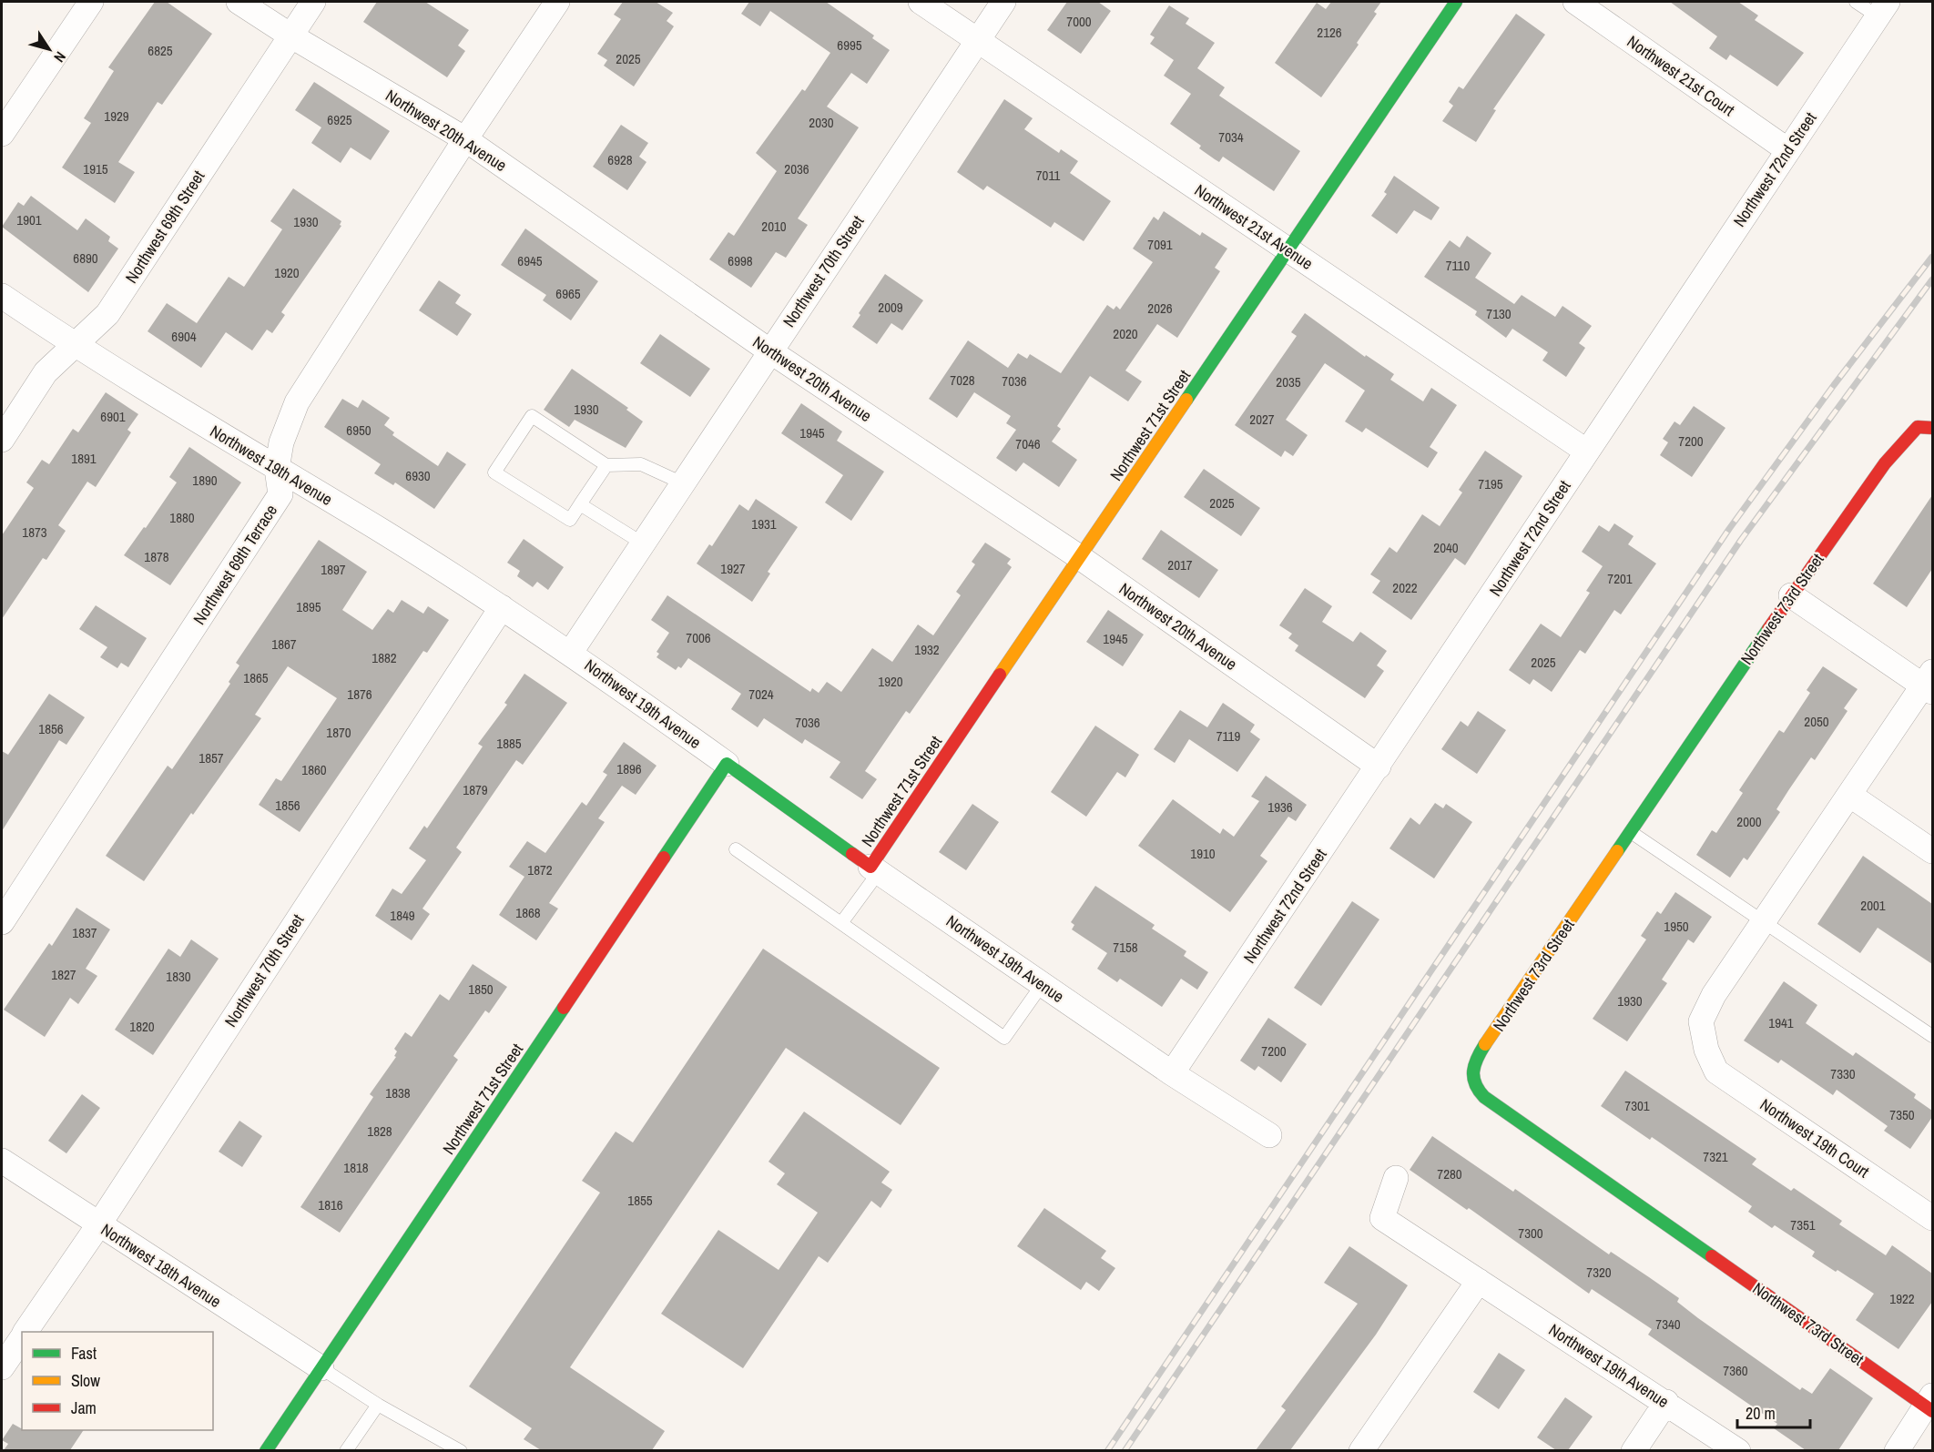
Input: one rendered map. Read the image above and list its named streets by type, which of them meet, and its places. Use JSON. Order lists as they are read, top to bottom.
{
  "streets": {
    "street": [
      "Northwest 21st Court",
      "Northwest 20th Avenue",
      "Northwest 72nd Street",
      "Northwest 69th Street",
      "Northwest 21st Avenue",
      "Northwest 70th Street",
      "Northwest 71st Street",
      "Northwest 19th Avenue",
      "Northwest 69th Terrace",
      "Northwest 73rd Street",
      "Northwest 19th Court",
      "Northwest 18th Avenue"
    ]
  },
  "crossings": [
    ["Northwest 21st Court", "Northwest 72nd Street"],
    ["Northwest 20th Avenue", "Northwest 72nd Street"],
    ["Northwest 20th Avenue", "Northwest 69th Street"],
    ["Northwest 20th Avenue", "Northwest 70th Street"],
    ["Northwest 20th Avenue", "Northwest 71st Street"],
    ["Northwest 20th Avenue", "Northwest 69th Terrace"],
    ["Northwest 72nd Street", "Northwest 21st Avenue"],
    ["Northwest 72nd Street", "Northwest 19th Avenue"],
    ["Northwest 69th Street", "Northwest 19th Avenue"],
    ["Northwest 21st Avenue", "Northwest 70th Street"],
    ["Northwest 21st Avenue", "Northwest 71st Street"],
    ["Northwest 70th Street", "Northwest 19th Avenue"],
    ["Northwest 70th Street", "Northwest 18th Avenue"],
    ["Northwest 71st Street", "Northwest 19th Avenue"],
    ["Northwest 71st Street", "Northwest 18th Avenue"],
    ["Northwest 19th Avenue", "Northwest 69th Terrace"]
  ],
  "house_numbers": [
    "7000",
    "2126",
    "6995",
    "6825",
    "2025",
    "1929",
    "6925",
    "2030",
    "7034",
    "6928",
    "1915",
    "2036",
    "7011",
    "1901",
    "1930",
    "2010",
    "7091",
    "6890",
    "6945",
    "6998",
    "7110",
    "1920",
    "6965",
    "2009",
    "2026",
    "7130",
    "2020",
    "6904",
    "7028",
    "7036",
    "2035",
    "1930",
    "6901",
    "2027",
    "6950",
    "1945",
    "7200",
    "7046",
    "1891",
    "6930",
    "1890",
    "7195",
    "2025",
    "1880",
    "1931",
    "1873",
    "2040",
    "1878",
    "2017",
    "1927",
    "1897",
    "7201",
    "2022",
    "1895",
    "7006",
    "1945",
    "1867",
    "1932",
    "1882",
    "2025",
    "1865",
    "1920",
    "1876",
    "7024",
    "2050",
    "7036",
    "1856",
    "1870",
    "7119",
    "1885",
    "1857",
    "1896",
    "1860",
    "1879",
    "1856",
    "1936",
    "2000",
    "1910",
    "1872",
    "2001",
    "1868",
    "1849",
    "1950",
    "1837",
    "7158",
    "1827",
    "1830",
    "1850",
    "1930",
    "1941",
    "1820",
    "7200",
    "7330",
    "1838",
    "7301",
    "7350",
    "1828",
    "7321",
    "1818",
    "7280",
    "1855",
    "1816",
    "7351",
    "7300",
    "7320",
    "1922",
    "7340",
    "7360"
  ],
  "legend": ["Fast", "Slow", "Jam"],
  "scale_bar": "20 m",
  "north": "bottom right"
}
